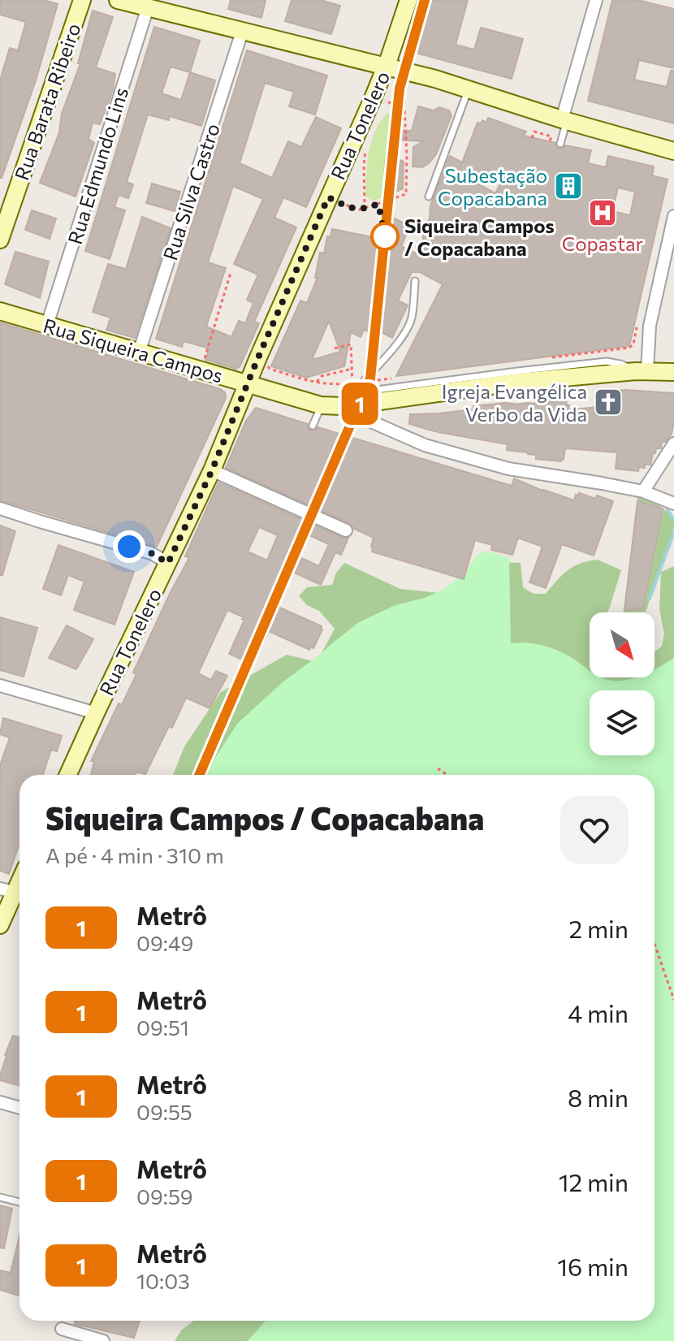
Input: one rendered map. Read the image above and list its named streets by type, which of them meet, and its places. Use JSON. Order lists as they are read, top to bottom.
{
  "streets": {
    "main road": ["Rua Barata Ribeiro", "Rua Tonelero", "Rua Siqueira Campos"],
    "street": ["Rua Edmundo Lins", "Rua Silva Castro"]
  },
  "crossings": [
    ["Rua Tonelero", "Rua Siqueira Campos"],
    ["Rua Edmundo Lins", "Rua Siqueira Campos"],
    ["Rua Silva Castro", "Rua Siqueira Campos"]
  ],
  "places": {
    "building": ["Subestação Copacabana"],
    "hospital": ["Copastar"],
    "other": ["Siqueira Campos / Copacabana"],
    "church": ["Igreja Evangélica Verbo da Vida"]
  },
  "lines": ["metro line 1"],
  "north": "bottom right",
  "page": {
    "on_map": "1",
    "heading": ["Siqueira Campos / Copacabana", "A pé · 4 min · 310 m"],
    "list": [
      {
        "mark": "1",
        "name": "Metrô",
        "note": "09:49",
        "value": "2 min"
      },
      {
        "mark": "1",
        "name": "Metrô",
        "note": "09:51",
        "value": "4 min"
      },
      {
        "mark": "1",
        "name": "Metrô",
        "note": "09:55",
        "value": "8 min"
      },
      {
        "mark": "1",
        "name": "Metrô",
        "note": "09:59",
        "value": "12 min"
      },
      {
        "mark": "1",
        "name": "Metrô",
        "note": "10:03",
        "value": "16 min"
      }
    ]
  }
}
